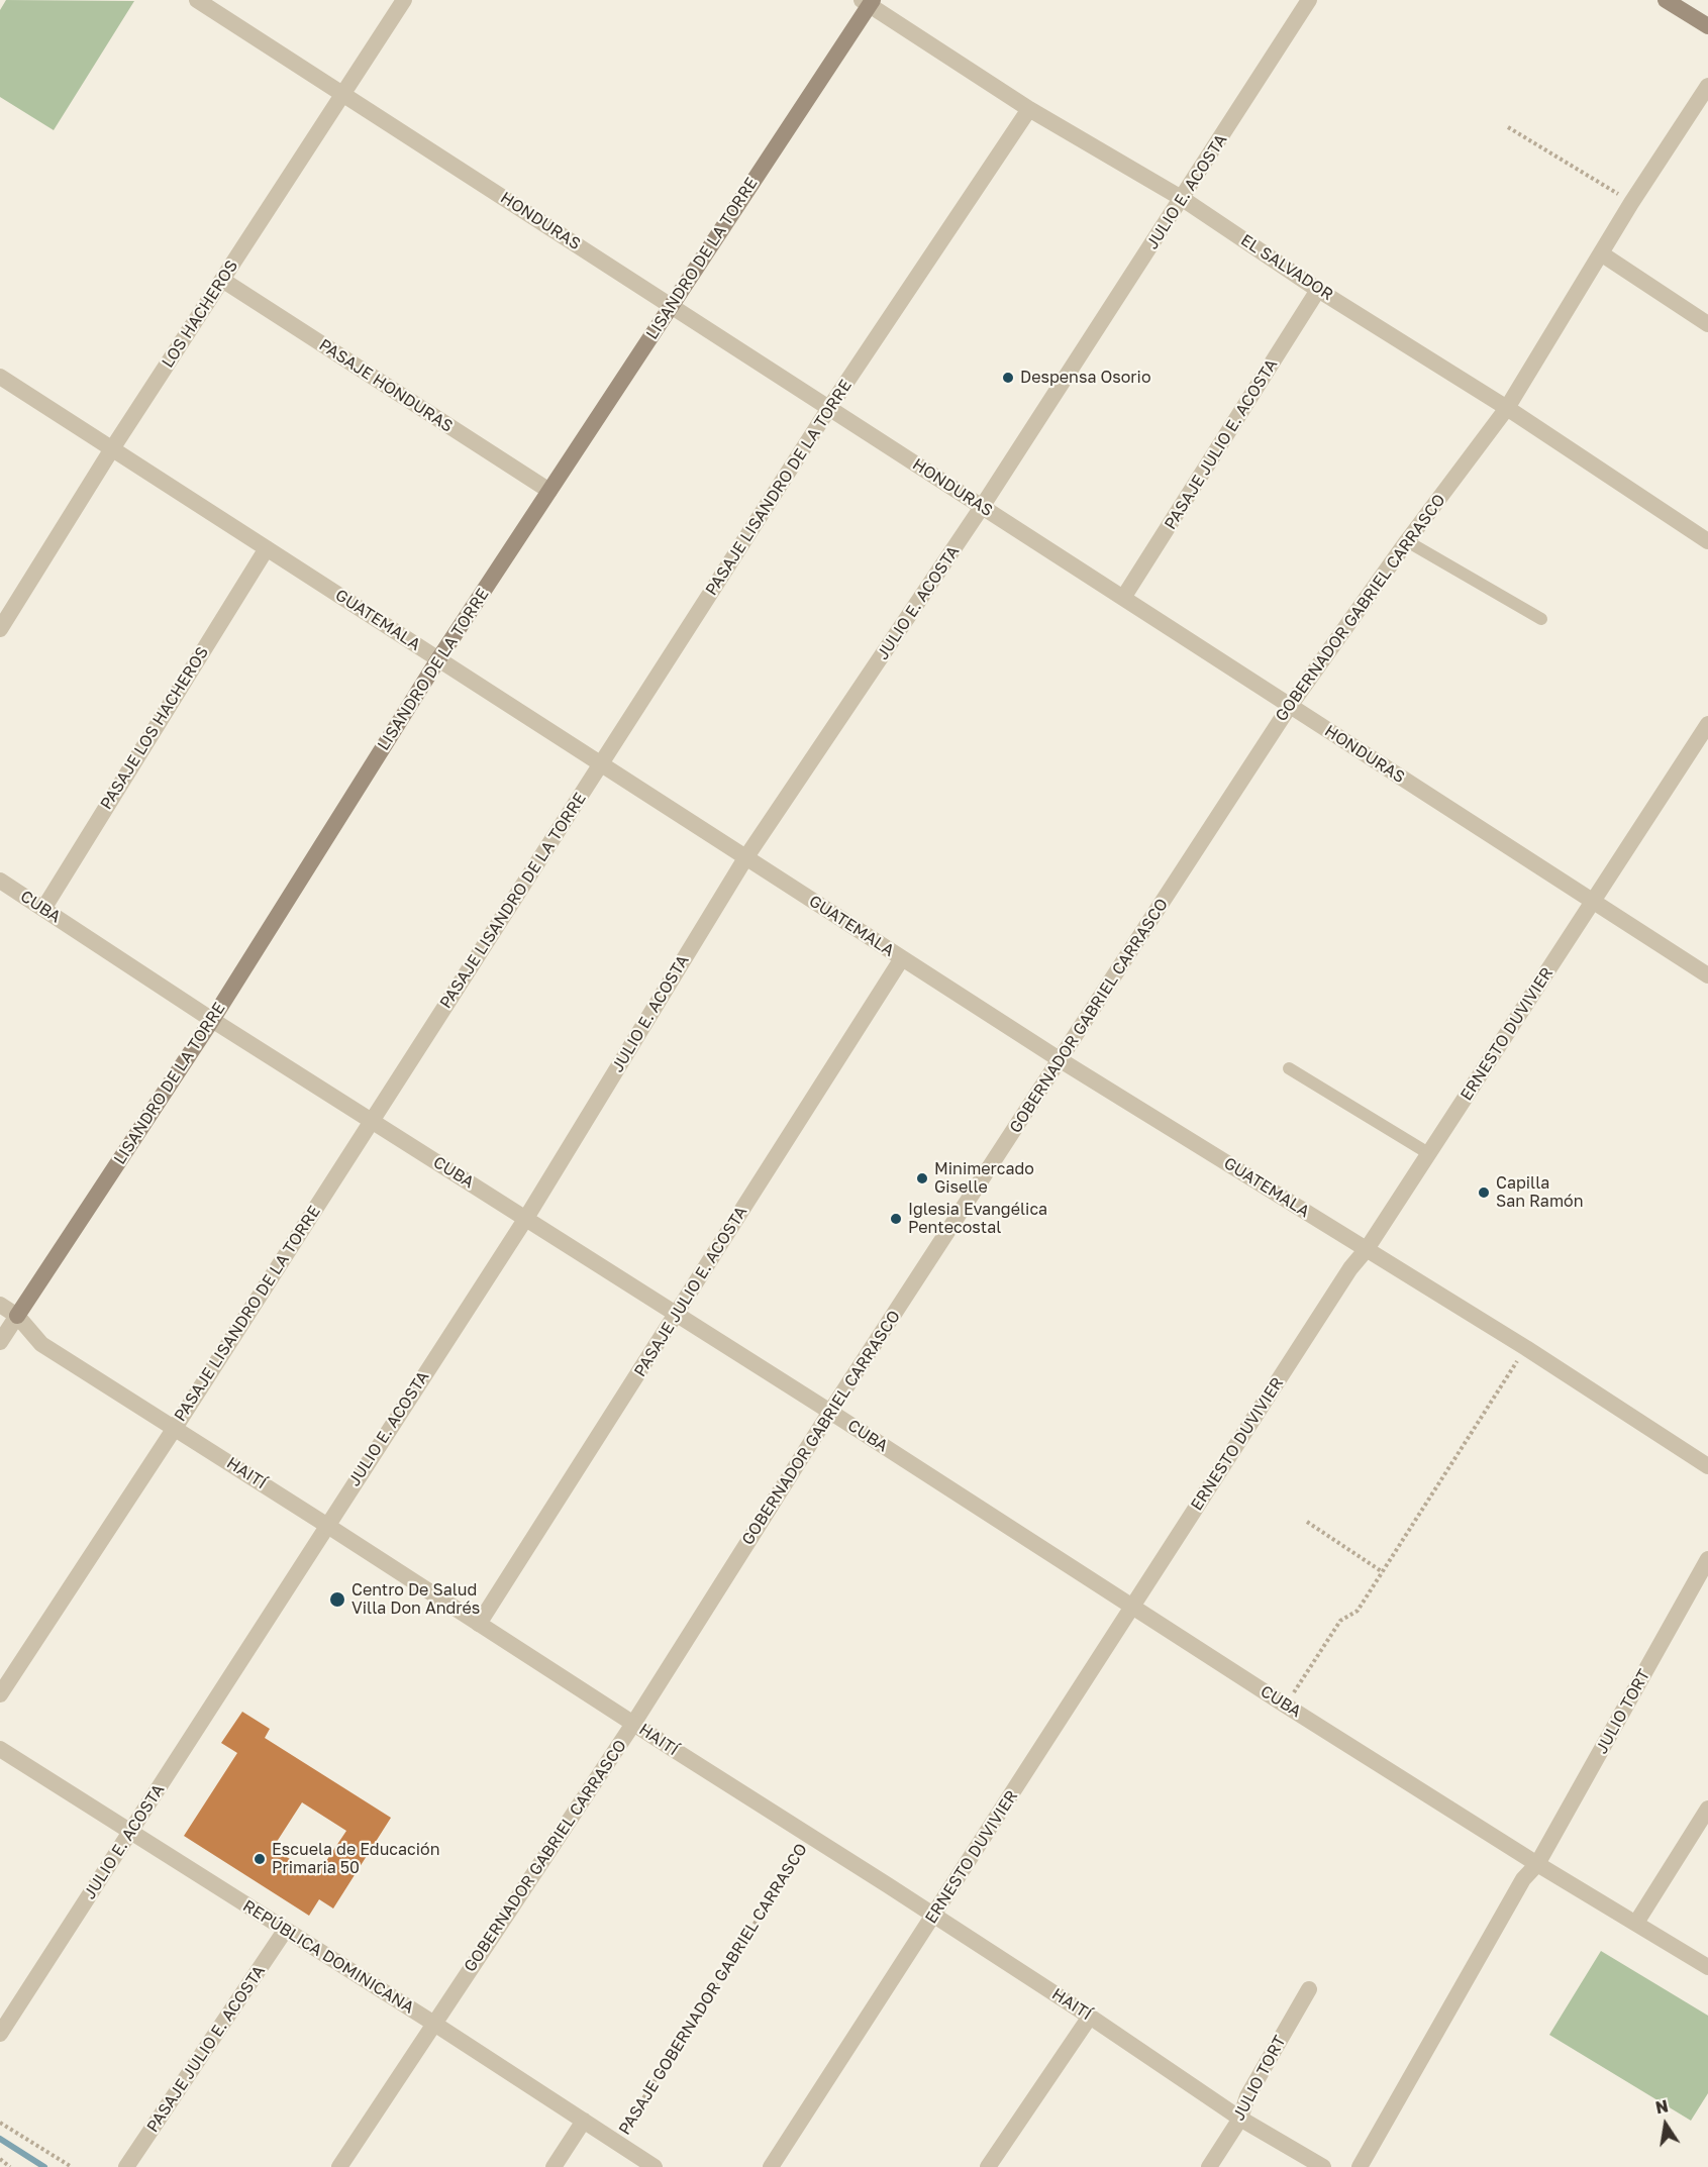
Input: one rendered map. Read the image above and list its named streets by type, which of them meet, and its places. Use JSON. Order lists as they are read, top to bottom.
{
  "streets": {
    "main road": ["LISANDRO DE LA TORRE"],
    "street": [
      "JULIO E. ACOSTA",
      "HONDURAS",
      "EL SALVADOR",
      "LOS HACHEROS",
      "PASAJE HONDURAS",
      "PASAJE JULIO E. ACOSTA",
      "PASAJE LISANDRO DE LA TORRE",
      "GOBERNADOR GABRIEL CARRASCO",
      "GUATEMALA",
      "PASAJE LOS HACHEROS",
      "CUBA",
      "ERNESTO DUVIVIER",
      "HAITÍ",
      "JULIO TORT",
      "REPÚBLICA DOMINICANA"
    ],
    "path": ["PASAJE GOBERNADOR GABRIEL CARRASCO"]
  },
  "crossings": [
    ["JULIO E. ACOSTA", "HONDURAS"],
    ["JULIO E. ACOSTA", "EL SALVADOR"],
    ["JULIO E. ACOSTA", "GUATEMALA"],
    ["JULIO E. ACOSTA", "CUBA"],
    ["JULIO E. ACOSTA", "HAITÍ"],
    ["JULIO E. ACOSTA", "REPÚBLICA DOMINICANA"],
    ["HONDURAS", "LISANDRO DE LA TORRE"],
    ["HONDURAS", "LOS HACHEROS"],
    ["HONDURAS", "PASAJE JULIO E. ACOSTA"],
    ["HONDURAS", "PASAJE LISANDRO DE LA TORRE"],
    ["HONDURAS", "GOBERNADOR GABRIEL CARRASCO"],
    ["HONDURAS", "ERNESTO DUVIVIER"],
    ["LISANDRO DE LA TORRE", "EL SALVADOR"],
    ["LISANDRO DE LA TORRE", "PASAJE HONDURAS"],
    ["LISANDRO DE LA TORRE", "GUATEMALA"],
    ["LISANDRO DE LA TORRE", "CUBA"],
    ["LISANDRO DE LA TORRE", "HAITÍ"],
    ["EL SALVADOR", "PASAJE JULIO E. ACOSTA"],
    ["EL SALVADOR", "PASAJE LISANDRO DE LA TORRE"],
    ["EL SALVADOR", "GOBERNADOR GABRIEL CARRASCO"],
    ["LOS HACHEROS", "PASAJE HONDURAS"],
    ["LOS HACHEROS", "GUATEMALA"],
    ["PASAJE JULIO E. ACOSTA", "GUATEMALA"],
    ["PASAJE JULIO E. ACOSTA", "CUBA"],
    ["PASAJE JULIO E. ACOSTA", "HAITÍ"],
    ["PASAJE JULIO E. ACOSTA", "REPÚBLICA DOMINICANA"],
    ["PASAJE LISANDRO DE LA TORRE", "GUATEMALA"],
    ["PASAJE LISANDRO DE LA TORRE", "CUBA"],
    ["PASAJE LISANDRO DE LA TORRE", "HAITÍ"],
    ["GOBERNADOR GABRIEL CARRASCO", "GUATEMALA"],
    ["GOBERNADOR GABRIEL CARRASCO", "CUBA"],
    ["GOBERNADOR GABRIEL CARRASCO", "HAITÍ"],
    ["GOBERNADOR GABRIEL CARRASCO", "REPÚBLICA DOMINICANA"],
    ["GUATEMALA", "PASAJE LOS HACHEROS"],
    ["GUATEMALA", "ERNESTO DUVIVIER"],
    ["PASAJE LOS HACHEROS", "CUBA"],
    ["CUBA", "ERNESTO DUVIVIER"],
    ["CUBA", "JULIO TORT"],
    ["ERNESTO DUVIVIER", "HAITÍ"],
    ["HAITÍ", "JULIO TORT"],
    ["HAITÍ", "PASAJE GOBERNADOR GABRIEL CARRASCO"],
    ["REPÚBLICA DOMINICANA", "PASAJE GOBERNADOR GABRIEL CARRASCO"]
  ],
  "places": [
    "Despensa Osorio",
    "Minimercado Giselle",
    "Capilla San Ramón",
    "Iglesia Evangélica Pentecostal",
    "Centro De Salud Villa Don Andrés",
    "Escuela de Educación Primaria 50"
  ],
  "north": "top"
}
